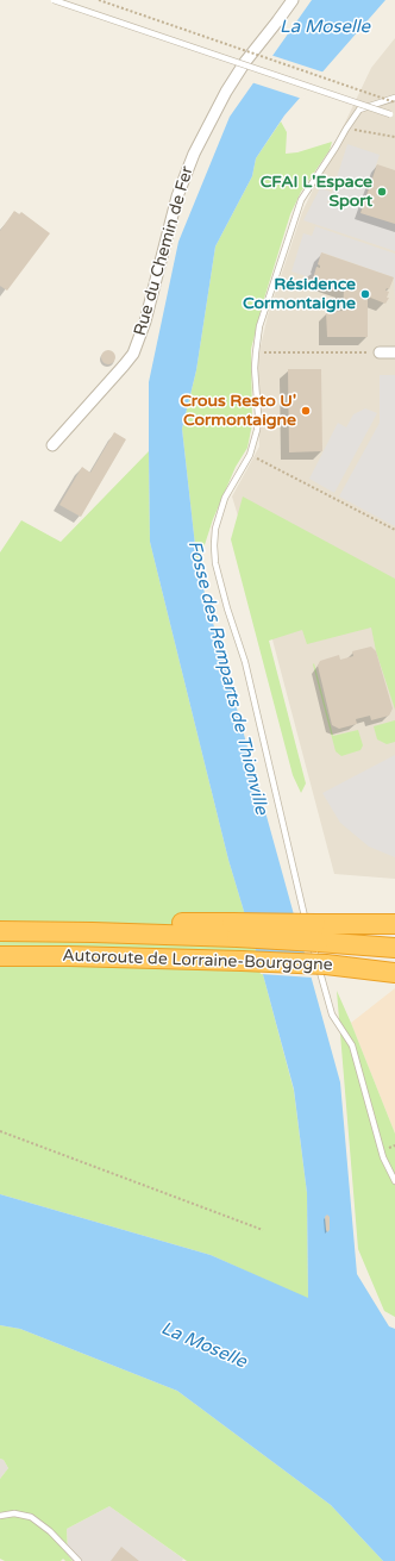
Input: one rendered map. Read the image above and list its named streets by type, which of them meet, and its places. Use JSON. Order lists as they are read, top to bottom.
{
  "streets": {
    "highway": ["Autoroute de Lorraine-Bourgogne"],
    "street": ["Rue du Chemin de Fer"]
  },
  "water": ["La Moselle", "Fosse des Remparts de Thionville"],
  "places": ["CFAI L'Espace Sport", "Résidence Cormontaigne", "Crous Resto U' Cormontaigne"]
}
